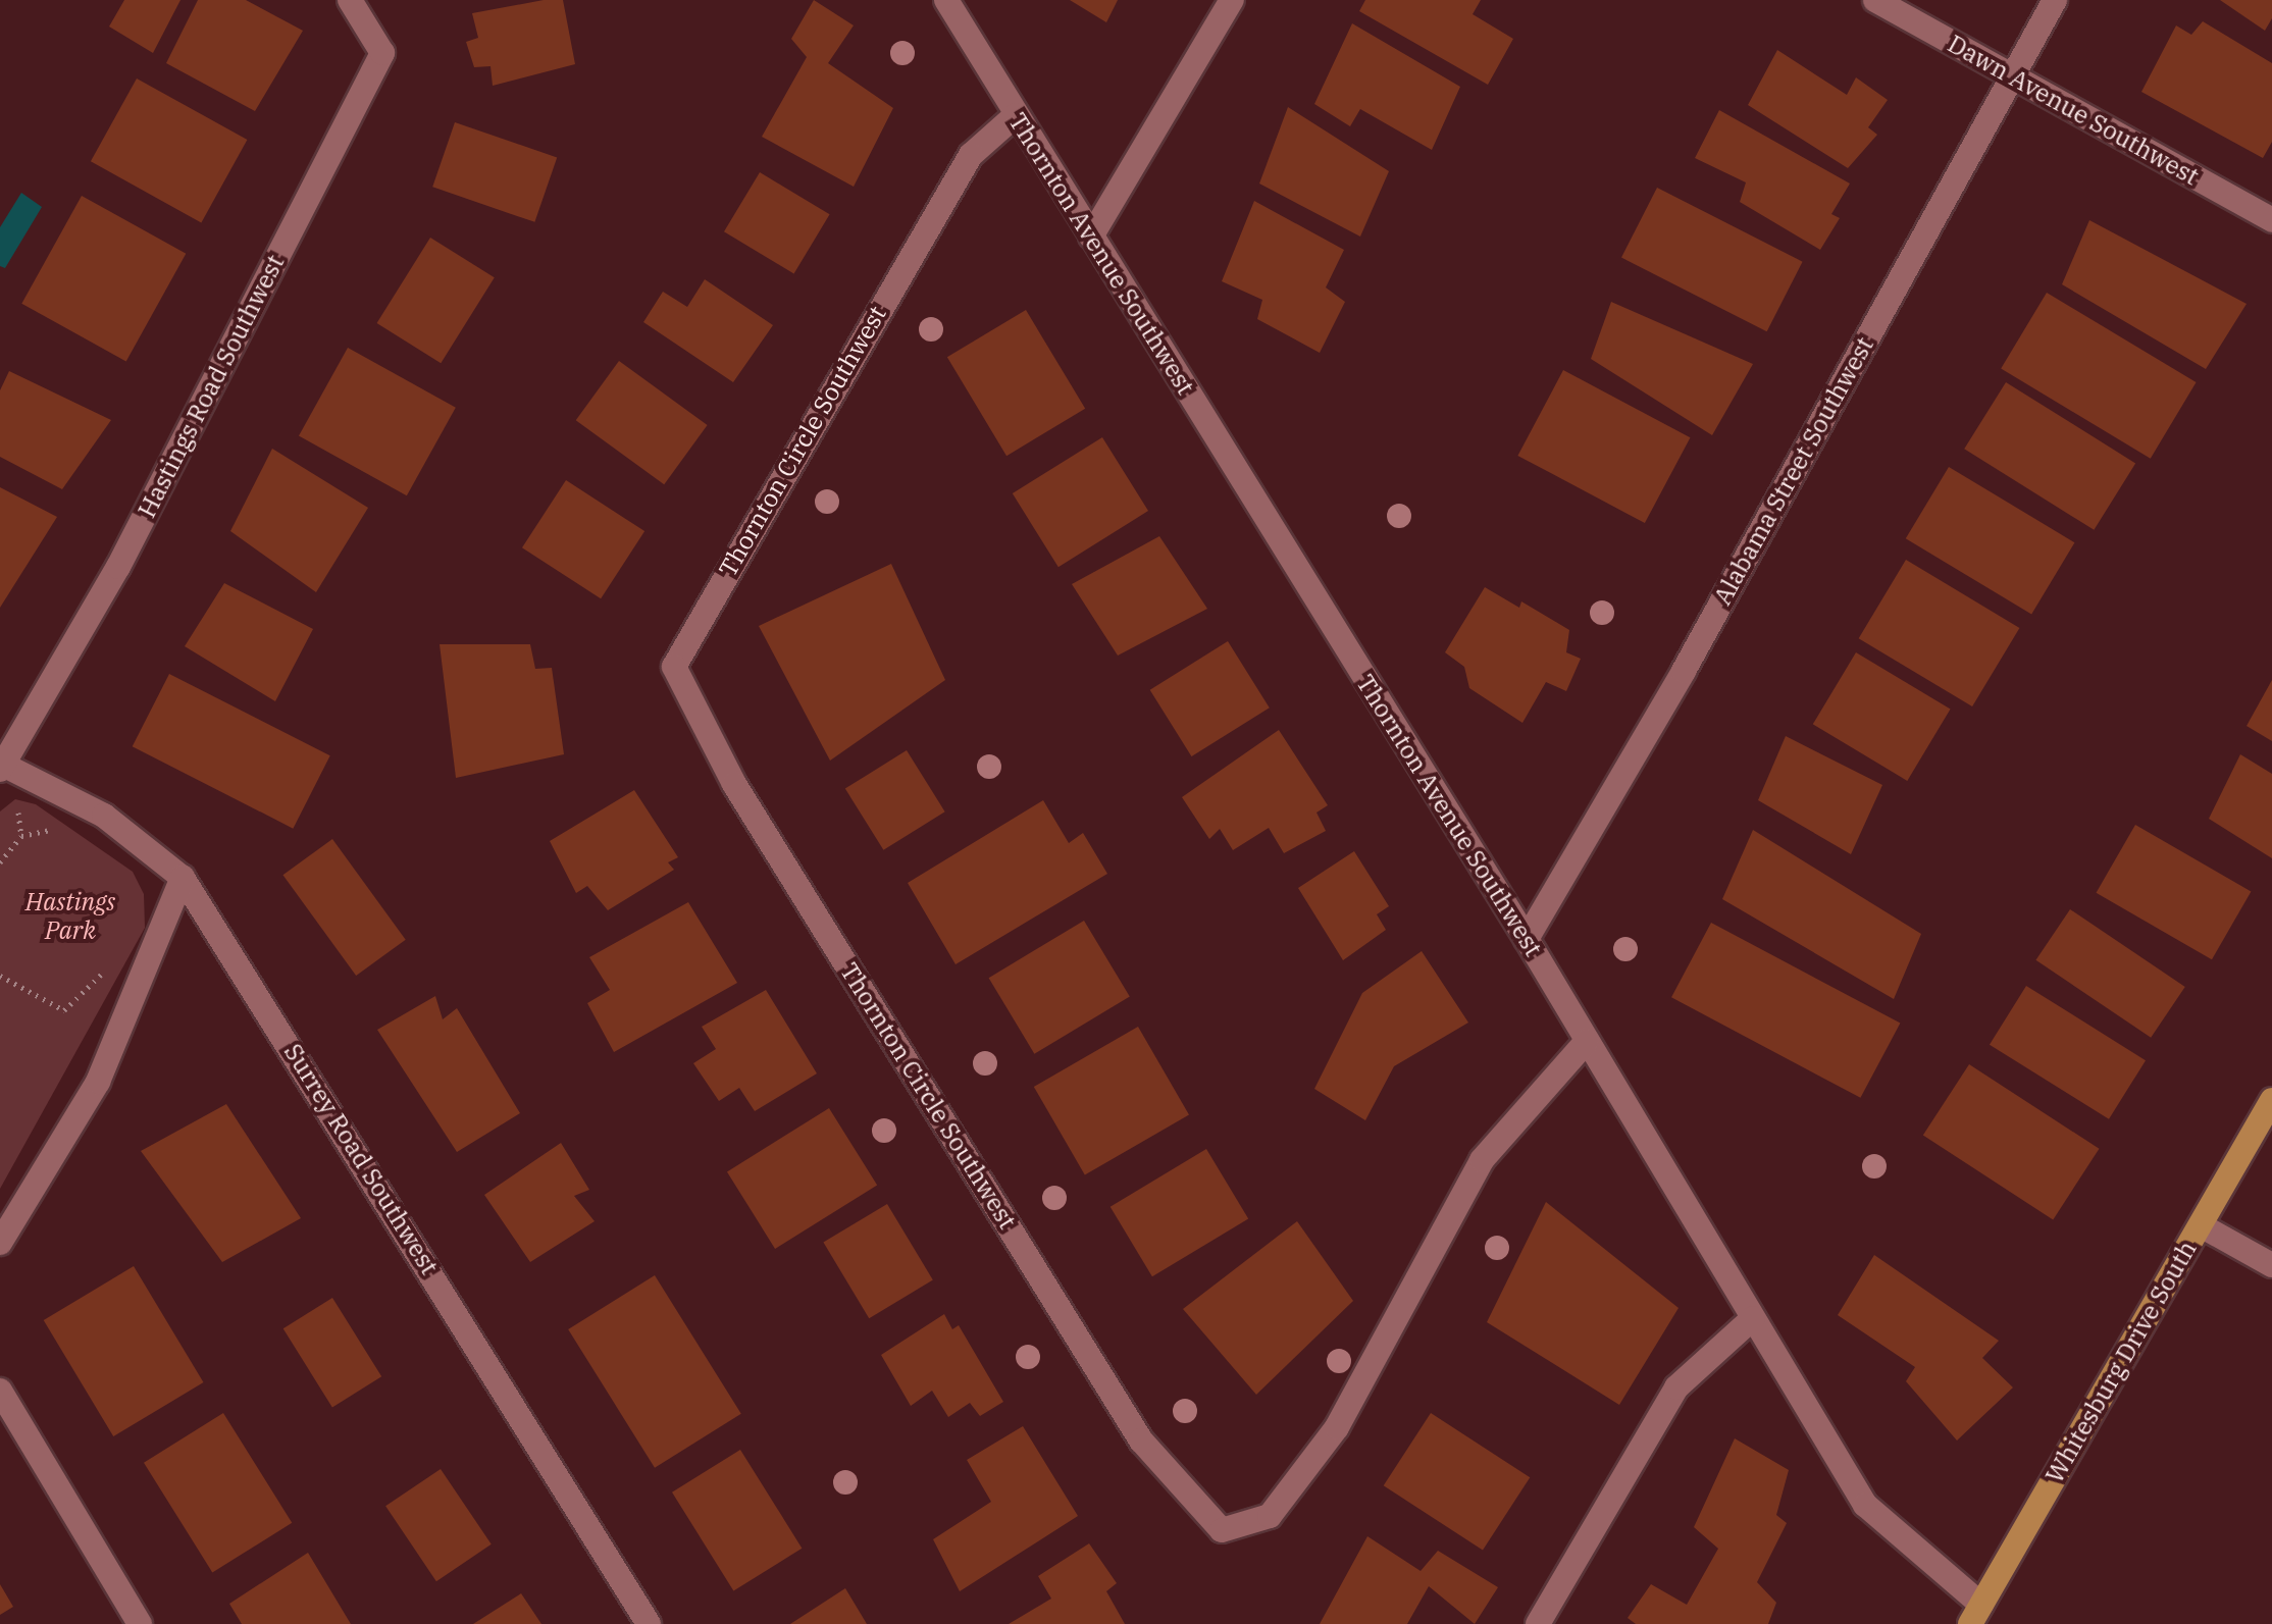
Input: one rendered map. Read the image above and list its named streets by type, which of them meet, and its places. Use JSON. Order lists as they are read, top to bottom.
{
  "streets": {
    "main road": ["Whitesburg Drive South"],
    "street": [
      "Dawn Avenue Southwest",
      "Thornton Avenue Southwest",
      "Hastings Road Southwest",
      "Thornton Circle Southwest",
      "Alabama Street Southwest",
      "Surrey Road Southwest"
    ]
  },
  "crossings": [
    ["Dawn Avenue Southwest", "Alabama Street Southwest"],
    ["Thornton Avenue Southwest", "Thornton Circle Southwest"],
    ["Thornton Avenue Southwest", "Alabama Street Southwest"],
    ["Thornton Avenue Southwest", "Whitesburg Drive South"],
    ["Hastings Road Southwest", "Surrey Road Southwest"]
  ],
  "parks": ["Hastings Park"]
}
